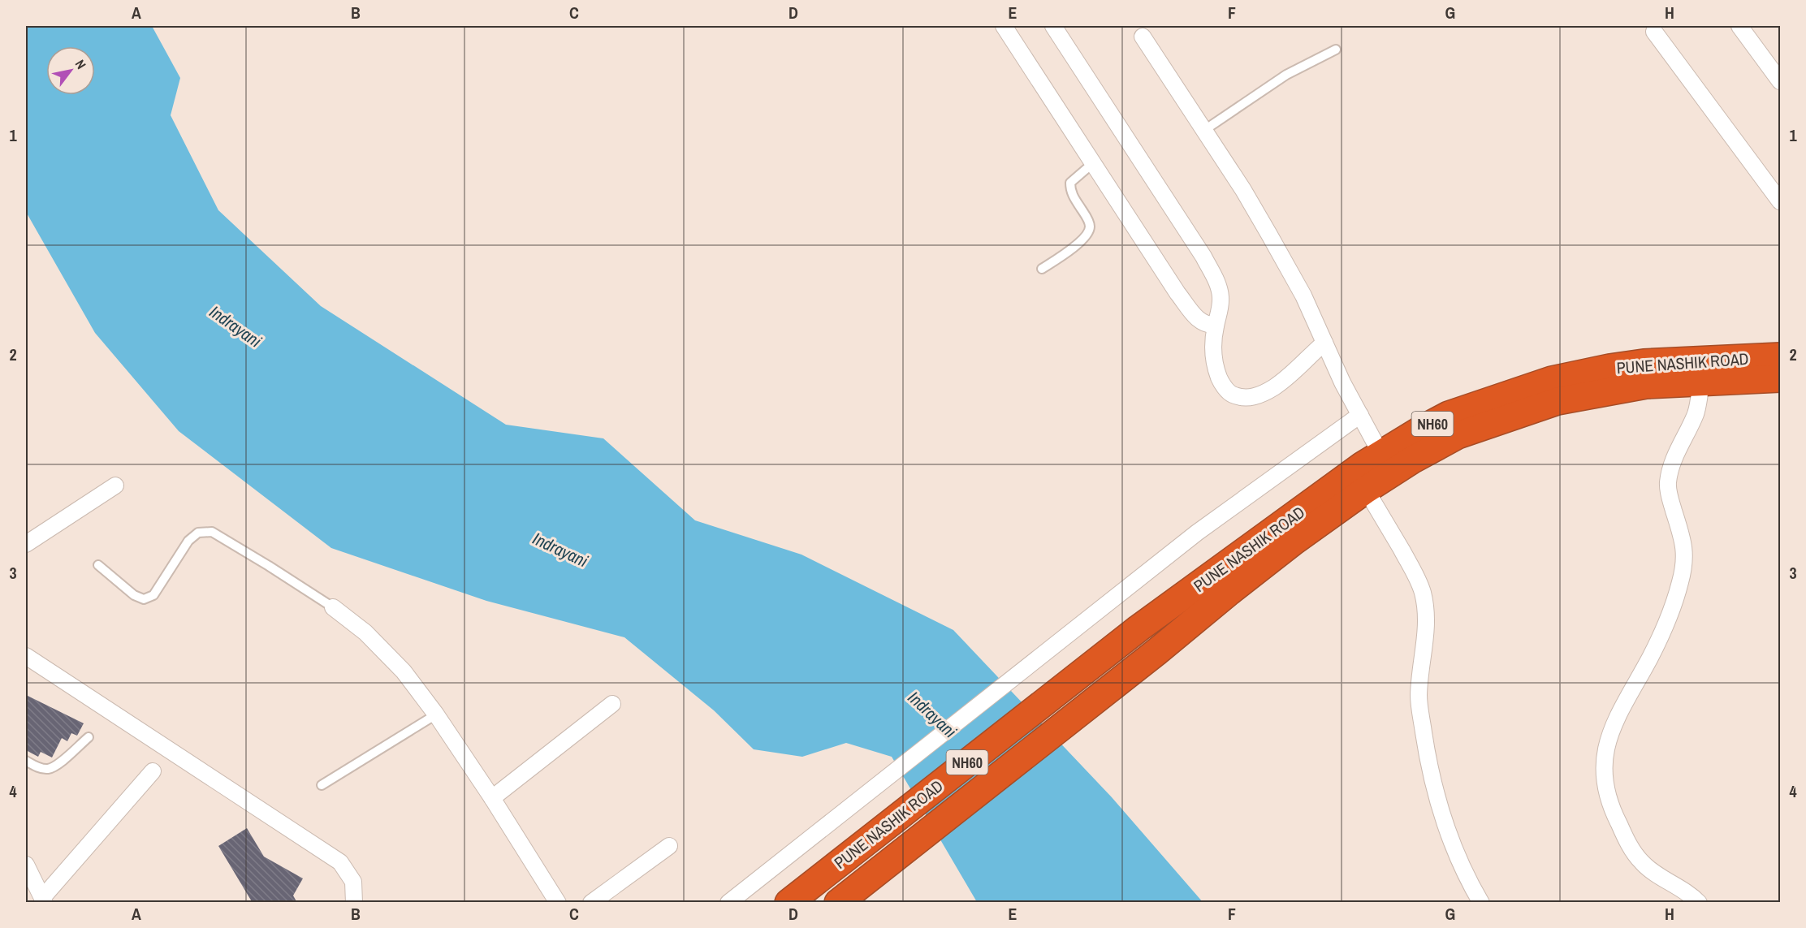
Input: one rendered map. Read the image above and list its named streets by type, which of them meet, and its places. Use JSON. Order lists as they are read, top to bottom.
{
  "streets": {
    "highway": ["PUNE NASHIK ROAD", "NH60"]
  },
  "water": ["Indrayani"],
  "north": "top right",
  "grid": {
    "columns": [
      "A",
      "B",
      "C",
      "D",
      "E",
      "F",
      "G",
      "H"
    ],
    "rows": [
      "1",
      "2",
      "3",
      "4"
    ]
  }
}
